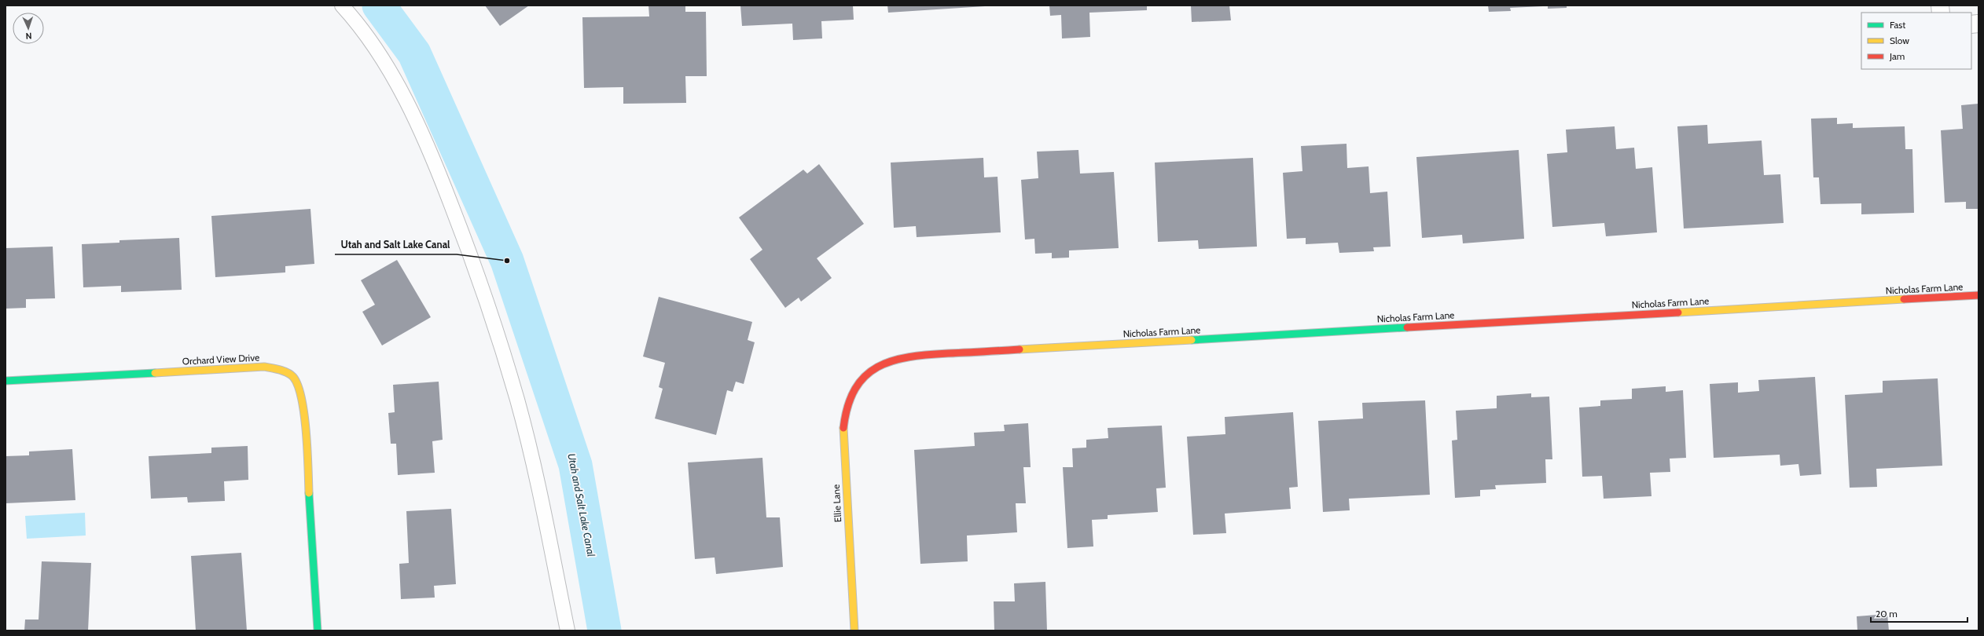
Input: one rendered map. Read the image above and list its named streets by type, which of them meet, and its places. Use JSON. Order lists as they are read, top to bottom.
{
  "streets": {
    "street": ["Nicholas Farm Lane", "Orchard View Drive", "Ellie Lane"]
  },
  "crossings": [
    ["Nicholas Farm Lane", "Ellie Lane"]
  ],
  "water": ["Utah and Salt Lake Canal"],
  "places": ["Utah and Salt Lake Canal"],
  "legend": ["Fast", "Slow", "Jam"],
  "scale_bar": "20 m",
  "north": "bottom"
}
